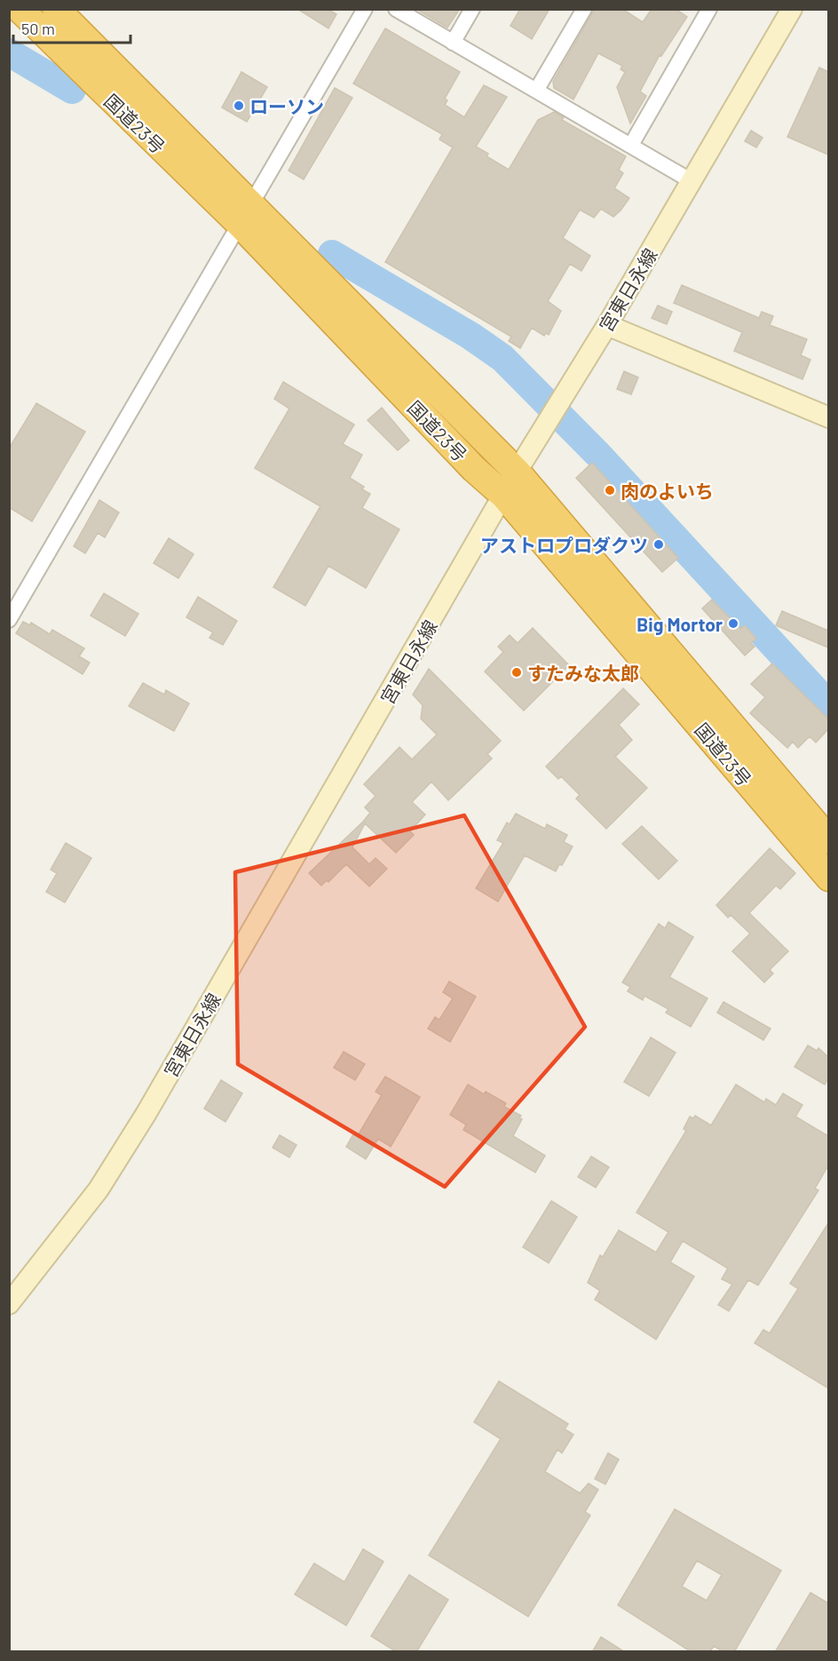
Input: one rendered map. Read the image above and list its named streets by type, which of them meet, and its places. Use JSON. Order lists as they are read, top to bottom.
{
  "streets": {
    "highway": ["国道23号"],
    "main road": ["宮東日永線"]
  },
  "crossings": [
    ["国道23号", "宮東日永線"]
  ],
  "places": [
    "ローソン",
    "肉のよいち",
    "アストロプロダクツ",
    "Big Mortor",
    "すたみな太郎"
  ],
  "scale_bar": "50 m"
}
